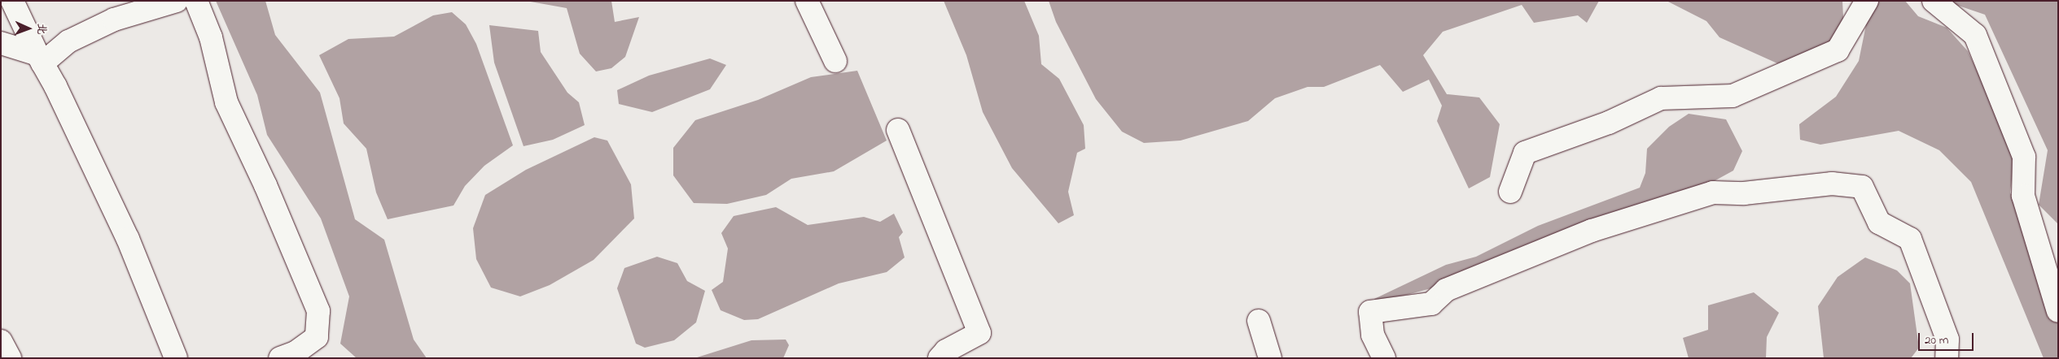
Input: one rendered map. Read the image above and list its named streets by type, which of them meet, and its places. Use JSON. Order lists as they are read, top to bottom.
{
  "scale_bar": "20 m",
  "north": "right"
}
